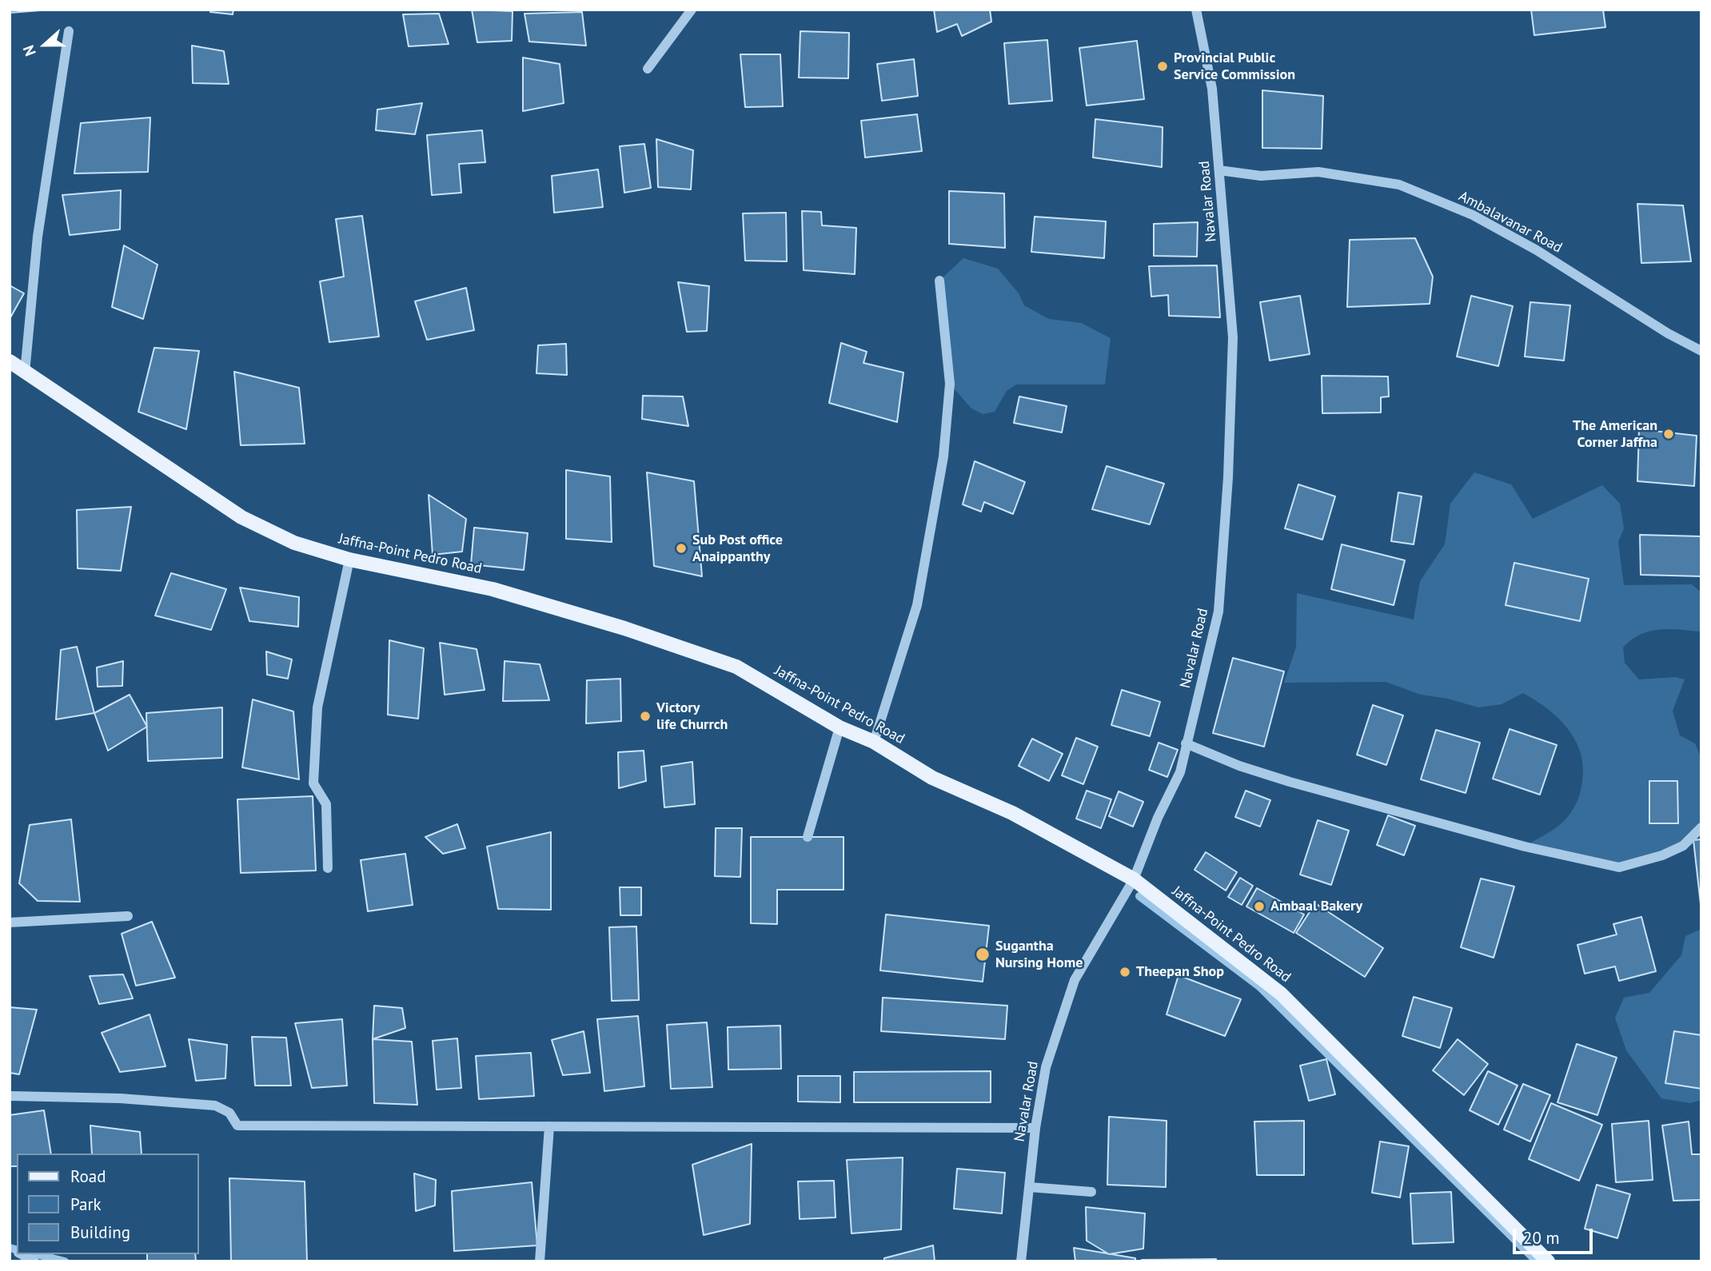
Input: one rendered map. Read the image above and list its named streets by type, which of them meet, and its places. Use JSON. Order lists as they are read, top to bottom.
{
  "streets": {
    "main road": ["Jaffna-Point Pedro Road"],
    "street": ["Navalar Road", "Ambalavanar Road"]
  },
  "crossings": [
    ["Navalar Road", "Ambalavanar Road"],
    ["Navalar Road", "Jaffna-Point Pedro Road"]
  ],
  "places": [
    "Provincial Public Service Commission",
    "The American Corner Jaffna",
    "Sub Post office Anaippanthy",
    "Victory life Churrch",
    "Ambaal Bakery",
    "Sugantha Nursing Home",
    "Theepan Shop"
  ],
  "legend": ["Road", "Park", "Building"],
  "scale_bar": "20 m",
  "north": "left"
}
